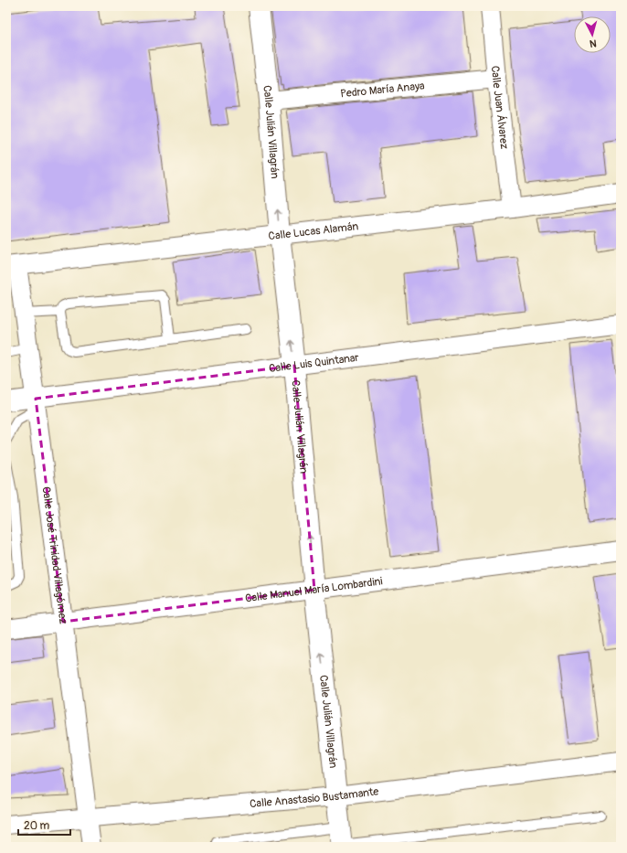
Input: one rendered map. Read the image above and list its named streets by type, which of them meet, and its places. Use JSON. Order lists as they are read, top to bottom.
{
  "streets": {
    "street": [
      "Pedro María Anaya",
      "Calle Juan Álvarez",
      "Calle Julián Villagrán",
      "Calle Lucas Alamán",
      "Calle Luis Quintanar",
      "Calle José Trinidad Villagómez",
      "Calle Manuel María Lombardini",
      "Calle Anastasio Bustamante"
    ]
  },
  "crossings": [
    ["Pedro María Anaya", "Calle Juan Álvarez"],
    ["Pedro María Anaya", "Calle Julián Villagrán"],
    ["Calle Juan Álvarez", "Calle Lucas Alamán"],
    ["Calle Julián Villagrán", "Calle Lucas Alamán"],
    ["Calle Julián Villagrán", "Calle Luis Quintanar"],
    ["Calle Julián Villagrán", "Calle Manuel María Lombardini"],
    ["Calle Julián Villagrán", "Calle Anastasio Bustamante"],
    ["Calle Lucas Alamán", "Calle José Trinidad Villagómez"],
    ["Calle Luis Quintanar", "Calle José Trinidad Villagómez"],
    ["Calle José Trinidad Villagómez", "Calle Manuel María Lombardini"],
    ["Calle José Trinidad Villagómez", "Calle Anastasio Bustamante"]
  ],
  "one_way": ["Calle Julián Villagrán"],
  "scale_bar": "20 m",
  "north": "bottom"
}
